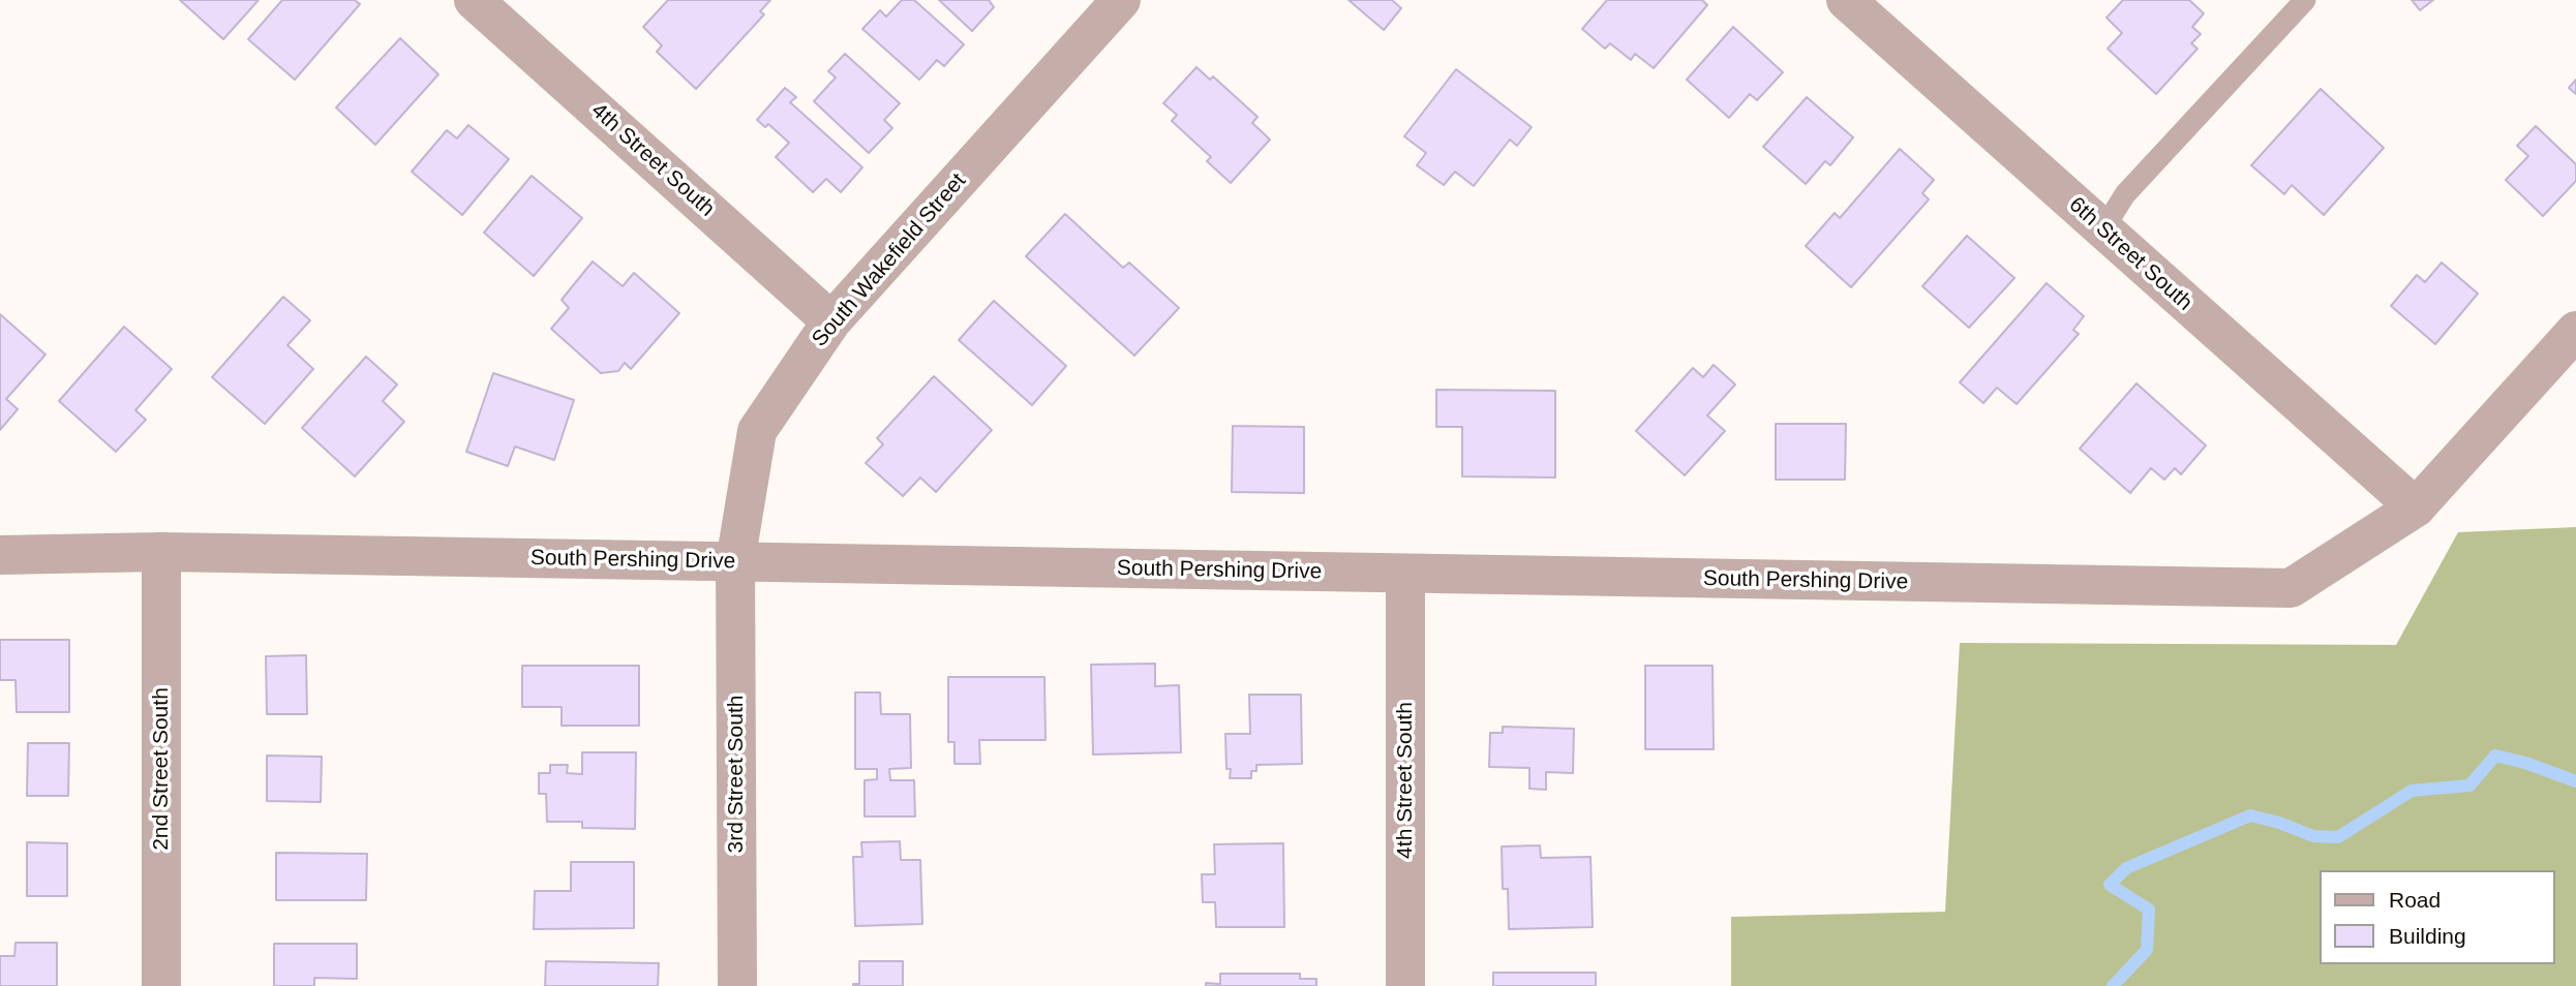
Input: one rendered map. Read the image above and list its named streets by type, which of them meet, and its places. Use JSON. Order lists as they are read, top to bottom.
{
  "streets": {
    "street": [
      "4th Street South",
      "6th Street South",
      "South Wakefield Street",
      "South Pershing Drive",
      "2nd Street South",
      "3rd Street South"
    ]
  },
  "crossings": [
    ["4th Street South", "South Wakefield Street"],
    ["4th Street South", "South Pershing Drive"],
    ["6th Street South", "South Pershing Drive"],
    ["South Wakefield Street", "South Pershing Drive"],
    ["South Wakefield Street", "3rd Street South"],
    ["South Pershing Drive", "2nd Street South"],
    ["South Pershing Drive", "3rd Street South"]
  ],
  "legend": ["Road", "Building"]
}
